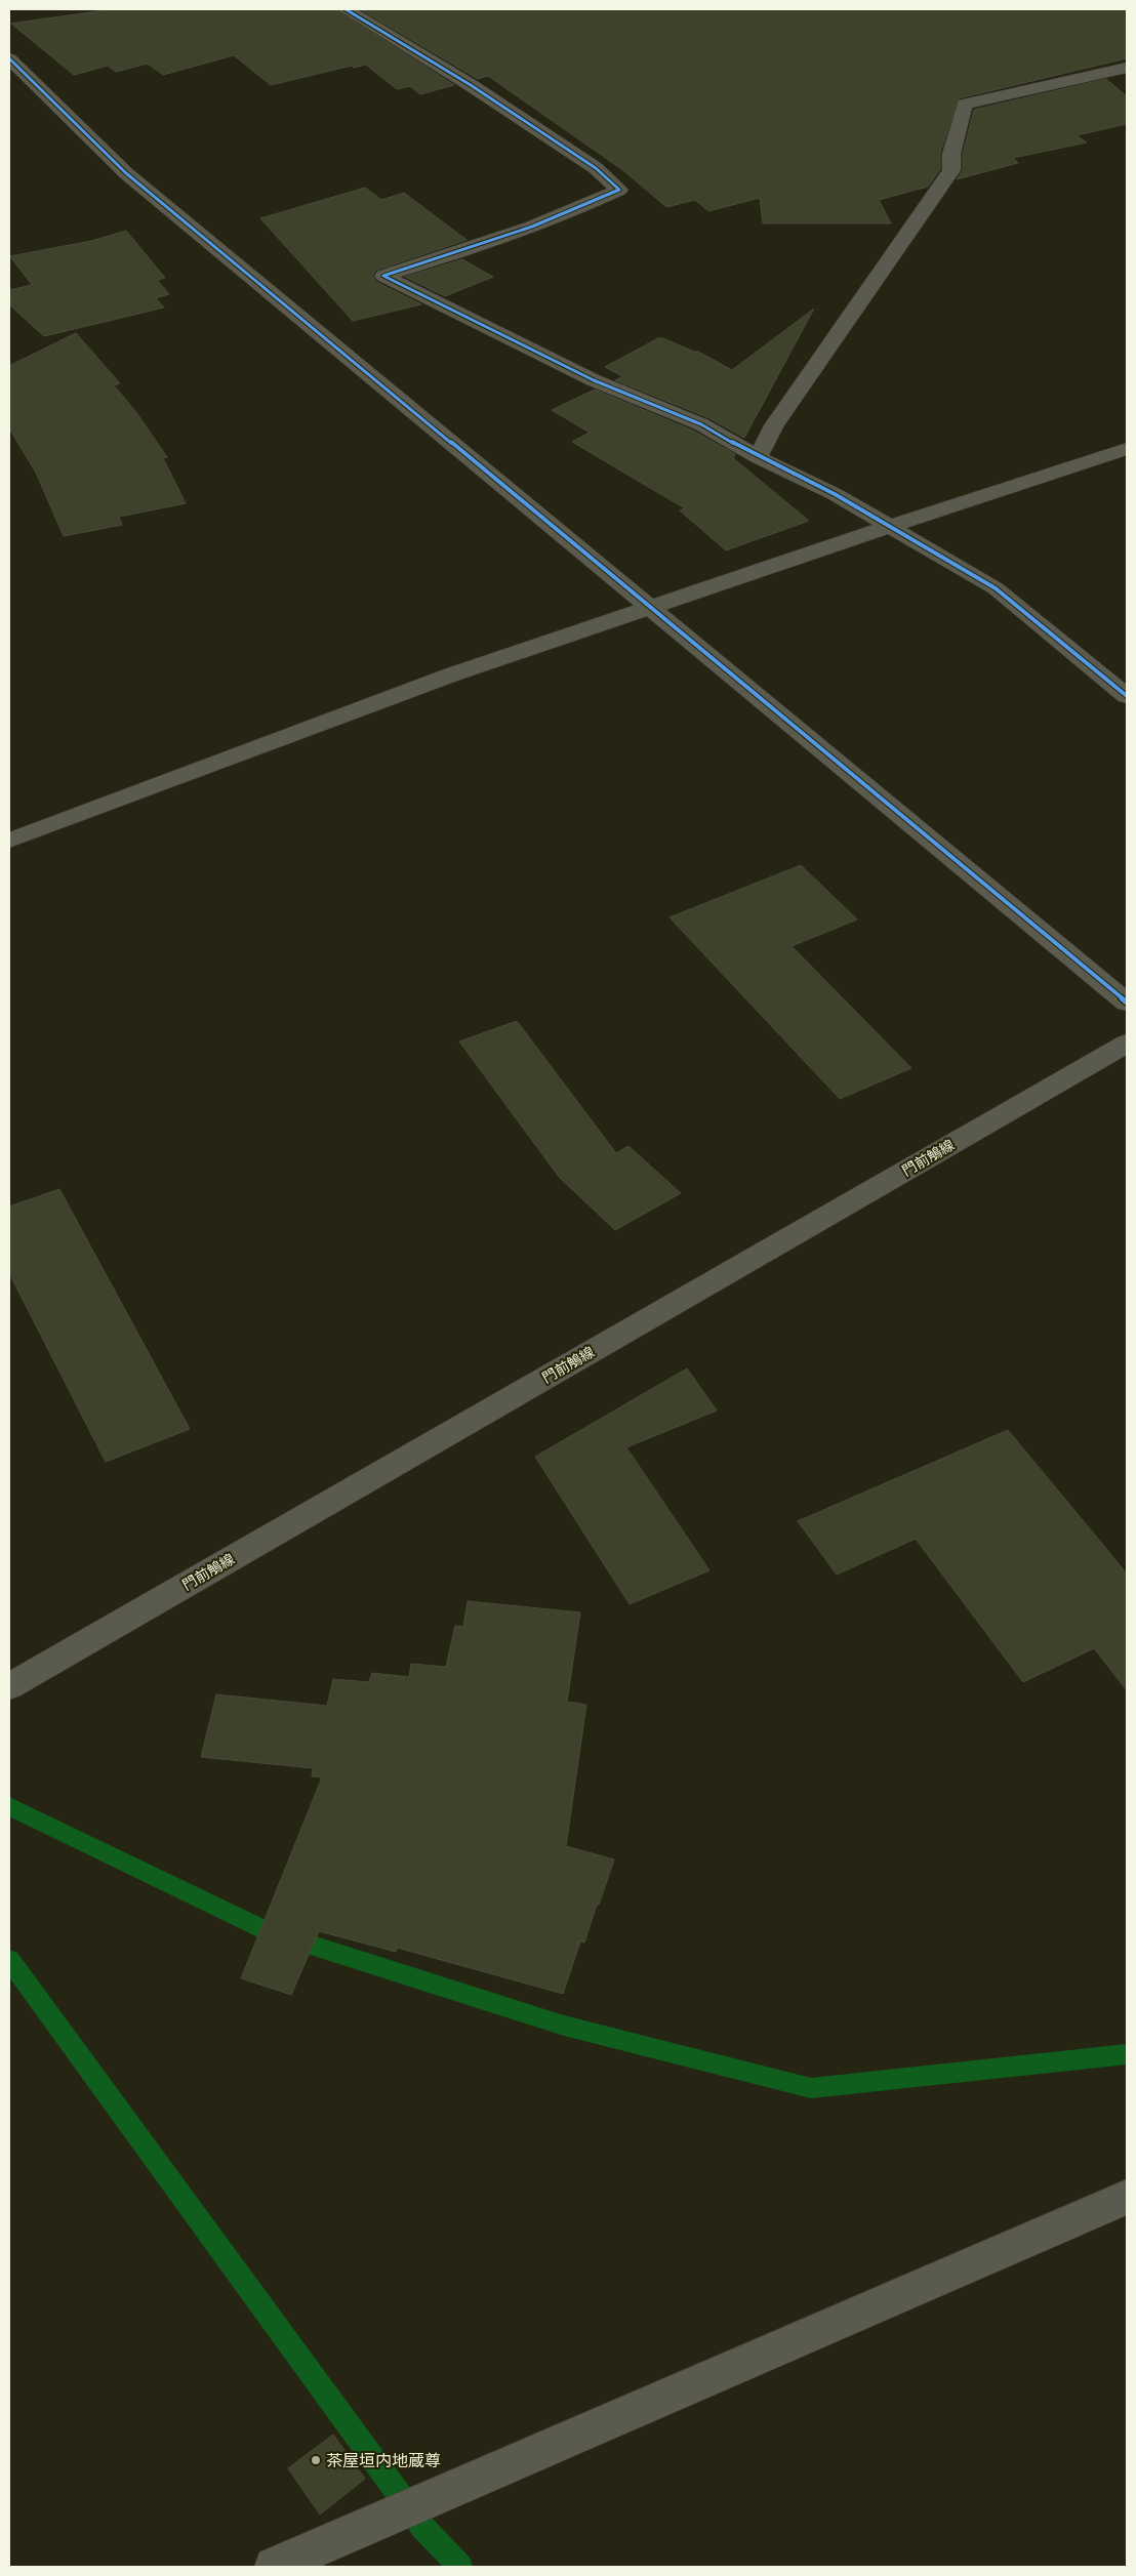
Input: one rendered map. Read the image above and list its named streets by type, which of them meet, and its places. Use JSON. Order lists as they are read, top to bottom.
{
  "streets": {
    "street": ["門前鵤線"]
  },
  "places": ["茶屋垣内地蔵尊"]
}
